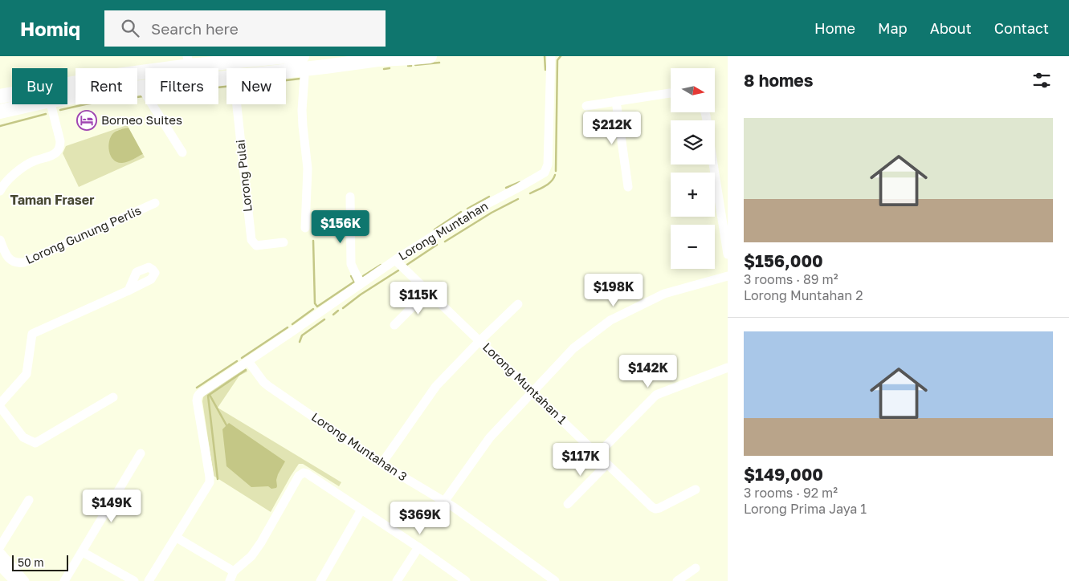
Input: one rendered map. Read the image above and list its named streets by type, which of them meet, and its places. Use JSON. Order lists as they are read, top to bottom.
{
  "streets": {
    "street": [
      "Lorong Pulai",
      "Lorong Muntahan",
      "Lorong Gunung Perlis",
      "Lorong Muntahan 1",
      "Lorong Muntahan 3"
    ]
  },
  "crossings": [
    ["Lorong Muntahan", "Lorong Muntahan 1"],
    ["Lorong Muntahan", "Lorong Muntahan 3"]
  ],
  "districts": ["Taman Fraser"],
  "places": {
    "hotel": ["Borneo Suites"]
  },
  "scale_bar": "50 m",
  "north": "right",
  "page": {
    "header": "Homiq",
    "search": "Search here",
    "nav": [
      "Home",
      "Map",
      "About",
      "Contact"
    ],
    "heading": "8 homes",
    "map_buttons": ["+", "−"],
    "chip": [
      "Buy",
      "Rent",
      "Filters",
      "New"
    ],
    "list": [
      {
        "name": "$156,000",
        "note": "3 rooms · 89 m² · Lorong Muntahan 2"
      },
      {
        "name": "$149,000",
        "note": "3 rooms · 92 m² · Lorong Prima Jaya 1"
      }
    ],
    "price": [
      "$212K",
      "$156K",
      "$198K",
      "$115K",
      "$142K",
      "$117K",
      "$149K",
      "$369K"
    ],
    "scale": "50 m"
  }
}
